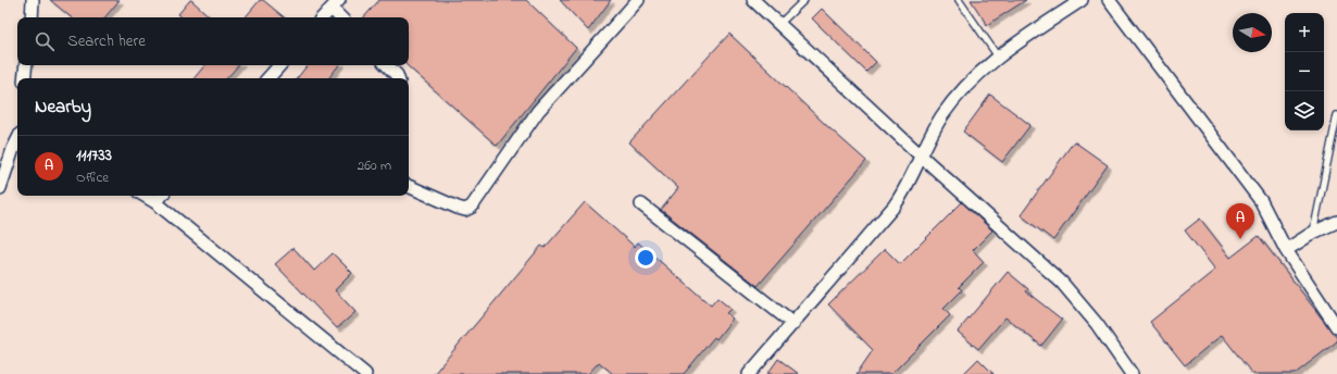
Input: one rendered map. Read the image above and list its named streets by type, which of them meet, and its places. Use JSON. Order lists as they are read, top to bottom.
{
  "north": "right",
  "page": {
    "map_buttons": ["+", "−"],
    "search": "Search here",
    "heading": "Nearby",
    "list": [
      {
        "mark": "A",
        "name": "111733",
        "note": "Office",
        "value": "260 m"
      }
    ],
    "pins": "A"
  }
}
